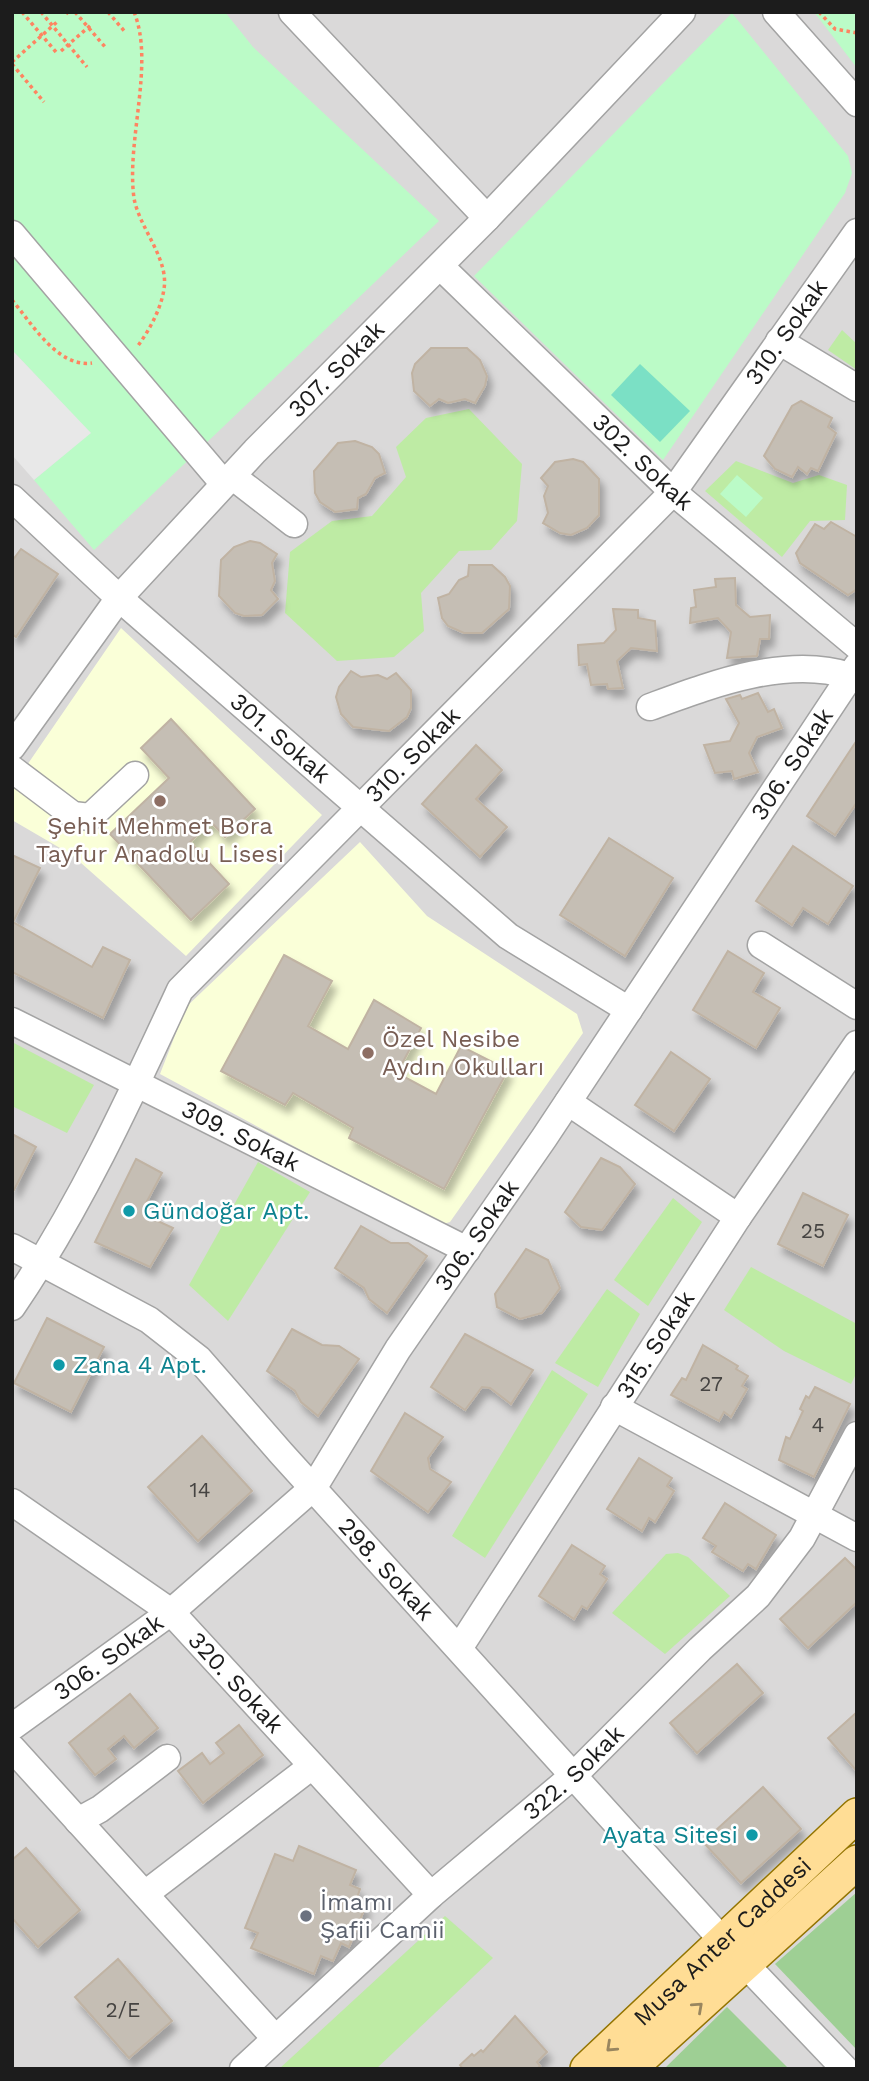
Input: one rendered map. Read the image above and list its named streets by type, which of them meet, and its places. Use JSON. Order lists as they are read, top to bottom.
{
  "streets": {
    "main road": ["Musa Anter Caddesi"],
    "street": [
      "310. Sokak",
      "307. Sokak",
      "302. Sokak",
      "301. Sokak",
      "306. Sokak",
      "309. Sokak",
      "315. Sokak",
      "298. Sokak",
      "320. Sokak",
      "322. Sokak"
    ]
  },
  "crossings": [
    ["310. Sokak", "302. Sokak"],
    ["310. Sokak", "301. Sokak"],
    ["310. Sokak", "309. Sokak"],
    ["310. Sokak", "298. Sokak"],
    ["307. Sokak", "302. Sokak"],
    ["307. Sokak", "301. Sokak"],
    ["301. Sokak", "306. Sokak"],
    ["306. Sokak", "309. Sokak"],
    ["306. Sokak", "298. Sokak"],
    ["306. Sokak", "320. Sokak"],
    ["315. Sokak", "298. Sokak"],
    ["298. Sokak", "322. Sokak"],
    ["298. Sokak", "Musa Anter Caddesi"],
    ["320. Sokak", "322. Sokak"]
  ],
  "places": [
    "Şehit Mehmet Bora Tayfur Anadolu Lisesi",
    "Özel Nesibe Aydın Okulları",
    "Gündoğar Apt.",
    "Zana 4 Apt.",
    "Ayata Sitesi",
    "İmamı Şafii Camii"
  ],
  "house_numbers": [
    "25",
    "27",
    "4",
    "14",
    "2/E"
  ]
}
